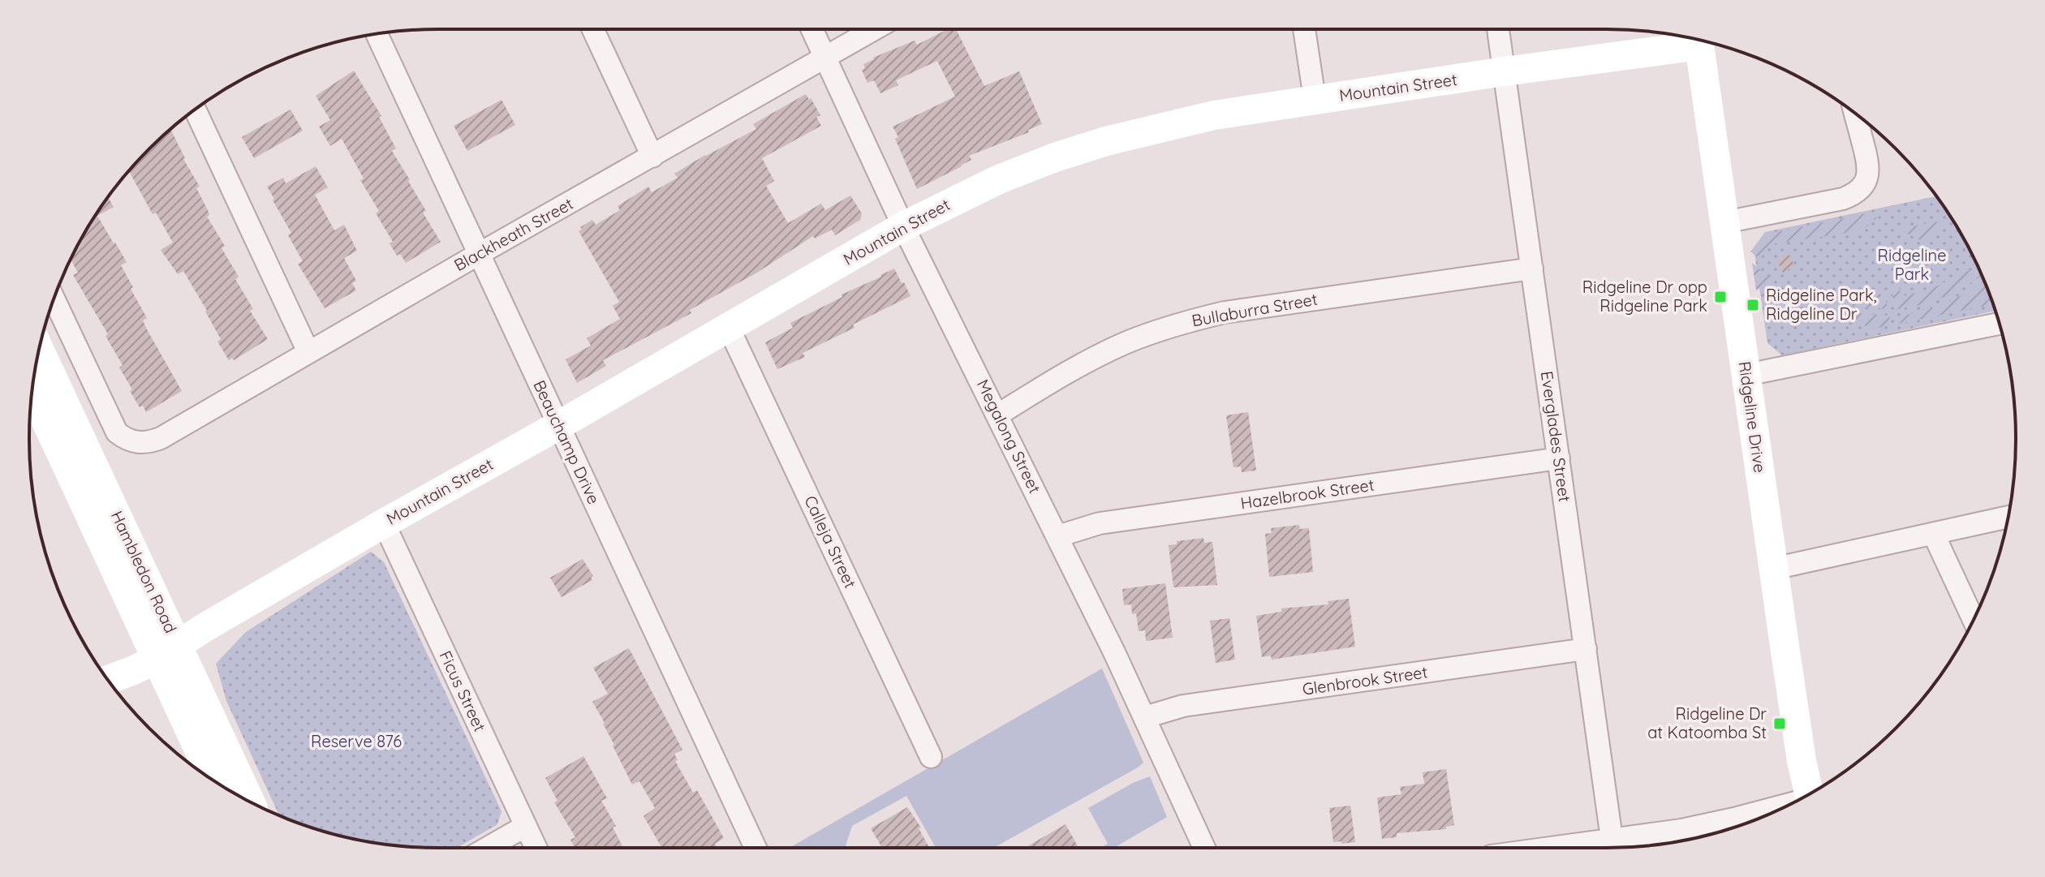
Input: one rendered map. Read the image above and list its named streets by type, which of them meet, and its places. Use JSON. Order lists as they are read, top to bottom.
{
  "streets": {
    "street": [
      "Mountain Street",
      "Blackheath Street",
      "Bullaburra Street",
      "Ridgeline Drive",
      "Megalong Street",
      "Everglades Street",
      "Beauchamp Drive",
      "Hazelbrook Street",
      "Calleja Street",
      "Hambledon Road",
      "Glenbrook Street",
      "Ficus Street"
    ]
  },
  "crossings": [
    ["Mountain Street", "Megalong Street"],
    ["Mountain Street", "Everglades Street"],
    ["Mountain Street", "Beauchamp Drive"],
    ["Mountain Street", "Calleja Street"],
    ["Mountain Street", "Hambledon Road"],
    ["Mountain Street", "Ficus Street"],
    ["Blackheath Street", "Megalong Street"],
    ["Blackheath Street", "Beauchamp Drive"],
    ["Bullaburra Street", "Megalong Street"],
    ["Bullaburra Street", "Everglades Street"],
    ["Megalong Street", "Hazelbrook Street"],
    ["Megalong Street", "Glenbrook Street"],
    ["Everglades Street", "Hazelbrook Street"],
    ["Everglades Street", "Glenbrook Street"]
  ],
  "parks": ["Ridgeline Park", "Reserve 876"],
  "places": {
    "transit": ["Ridgeline Dr opp Ridgeline Park", "Ridgeline Park, Ridgeline Dr", "Ridgeline Dr at Katoomba St"]
  }
}
